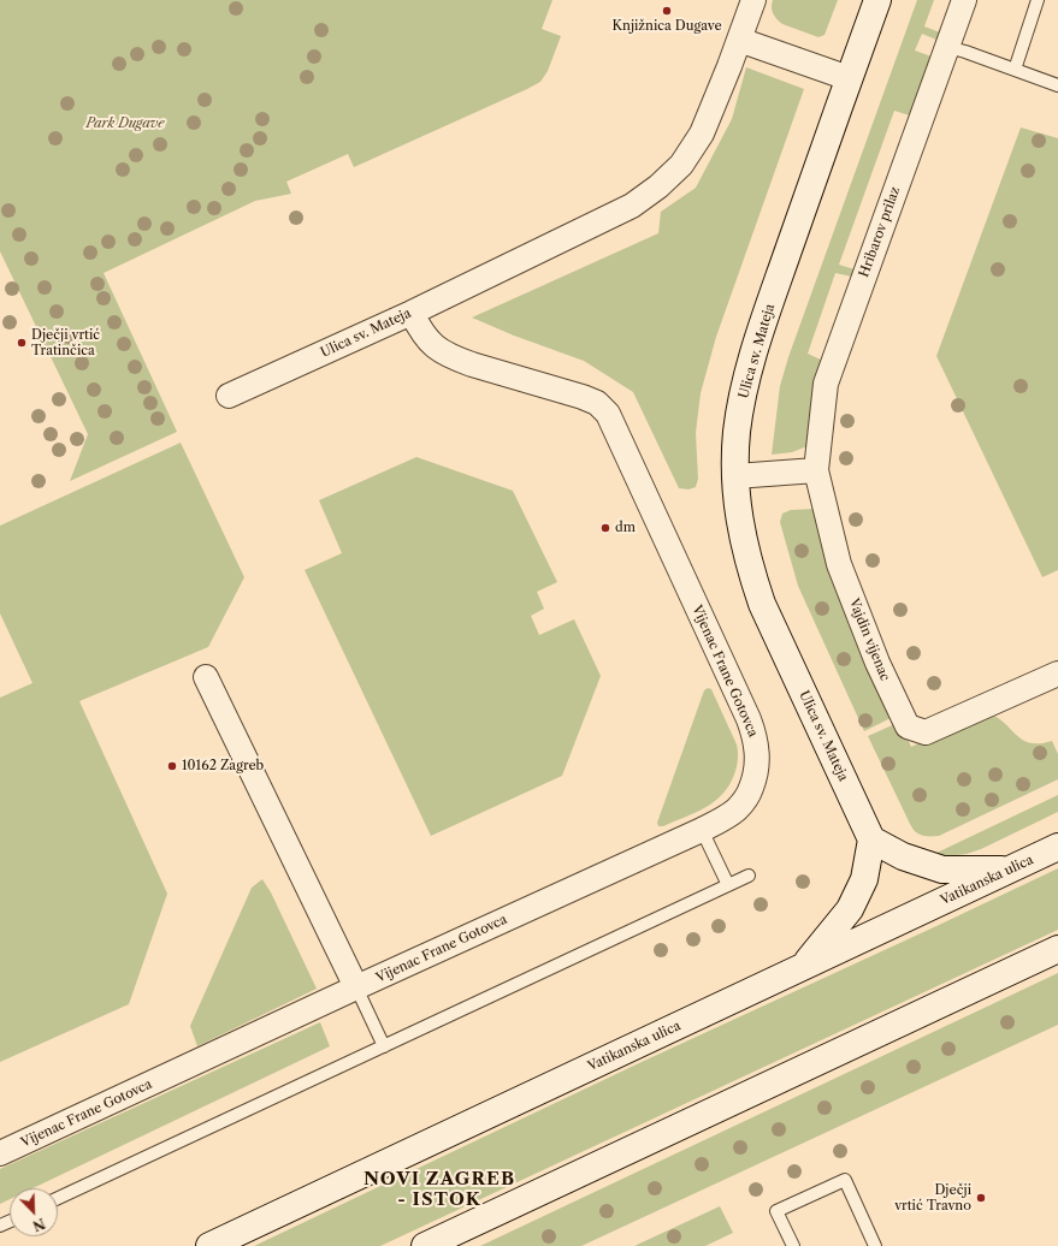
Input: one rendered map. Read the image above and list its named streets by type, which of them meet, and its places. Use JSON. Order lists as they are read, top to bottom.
{
  "streets": {
    "street": [
      "Hribarov prilaz",
      "Ulica sv. Mateja",
      "Vajdin vijenac",
      "Vijenac Frane Gotovca",
      "Vatikanska ulica"
    ]
  },
  "crossings": [
    ["Hribarov prilaz", "Vajdin vijenac"],
    ["Ulica sv. Mateja", "Vijenac Frane Gotovca"]
  ],
  "districts": ["NOVI ZAGREB - ISTOK"],
  "parks": ["Park Dugave"],
  "places": [
    "Knjižnica Dugave",
    "Dječji vrtić Tratinčica",
    "dm",
    "10162 Zagreb",
    "Dječji vrtić Travno"
  ],
  "north": "bottom right"
}
